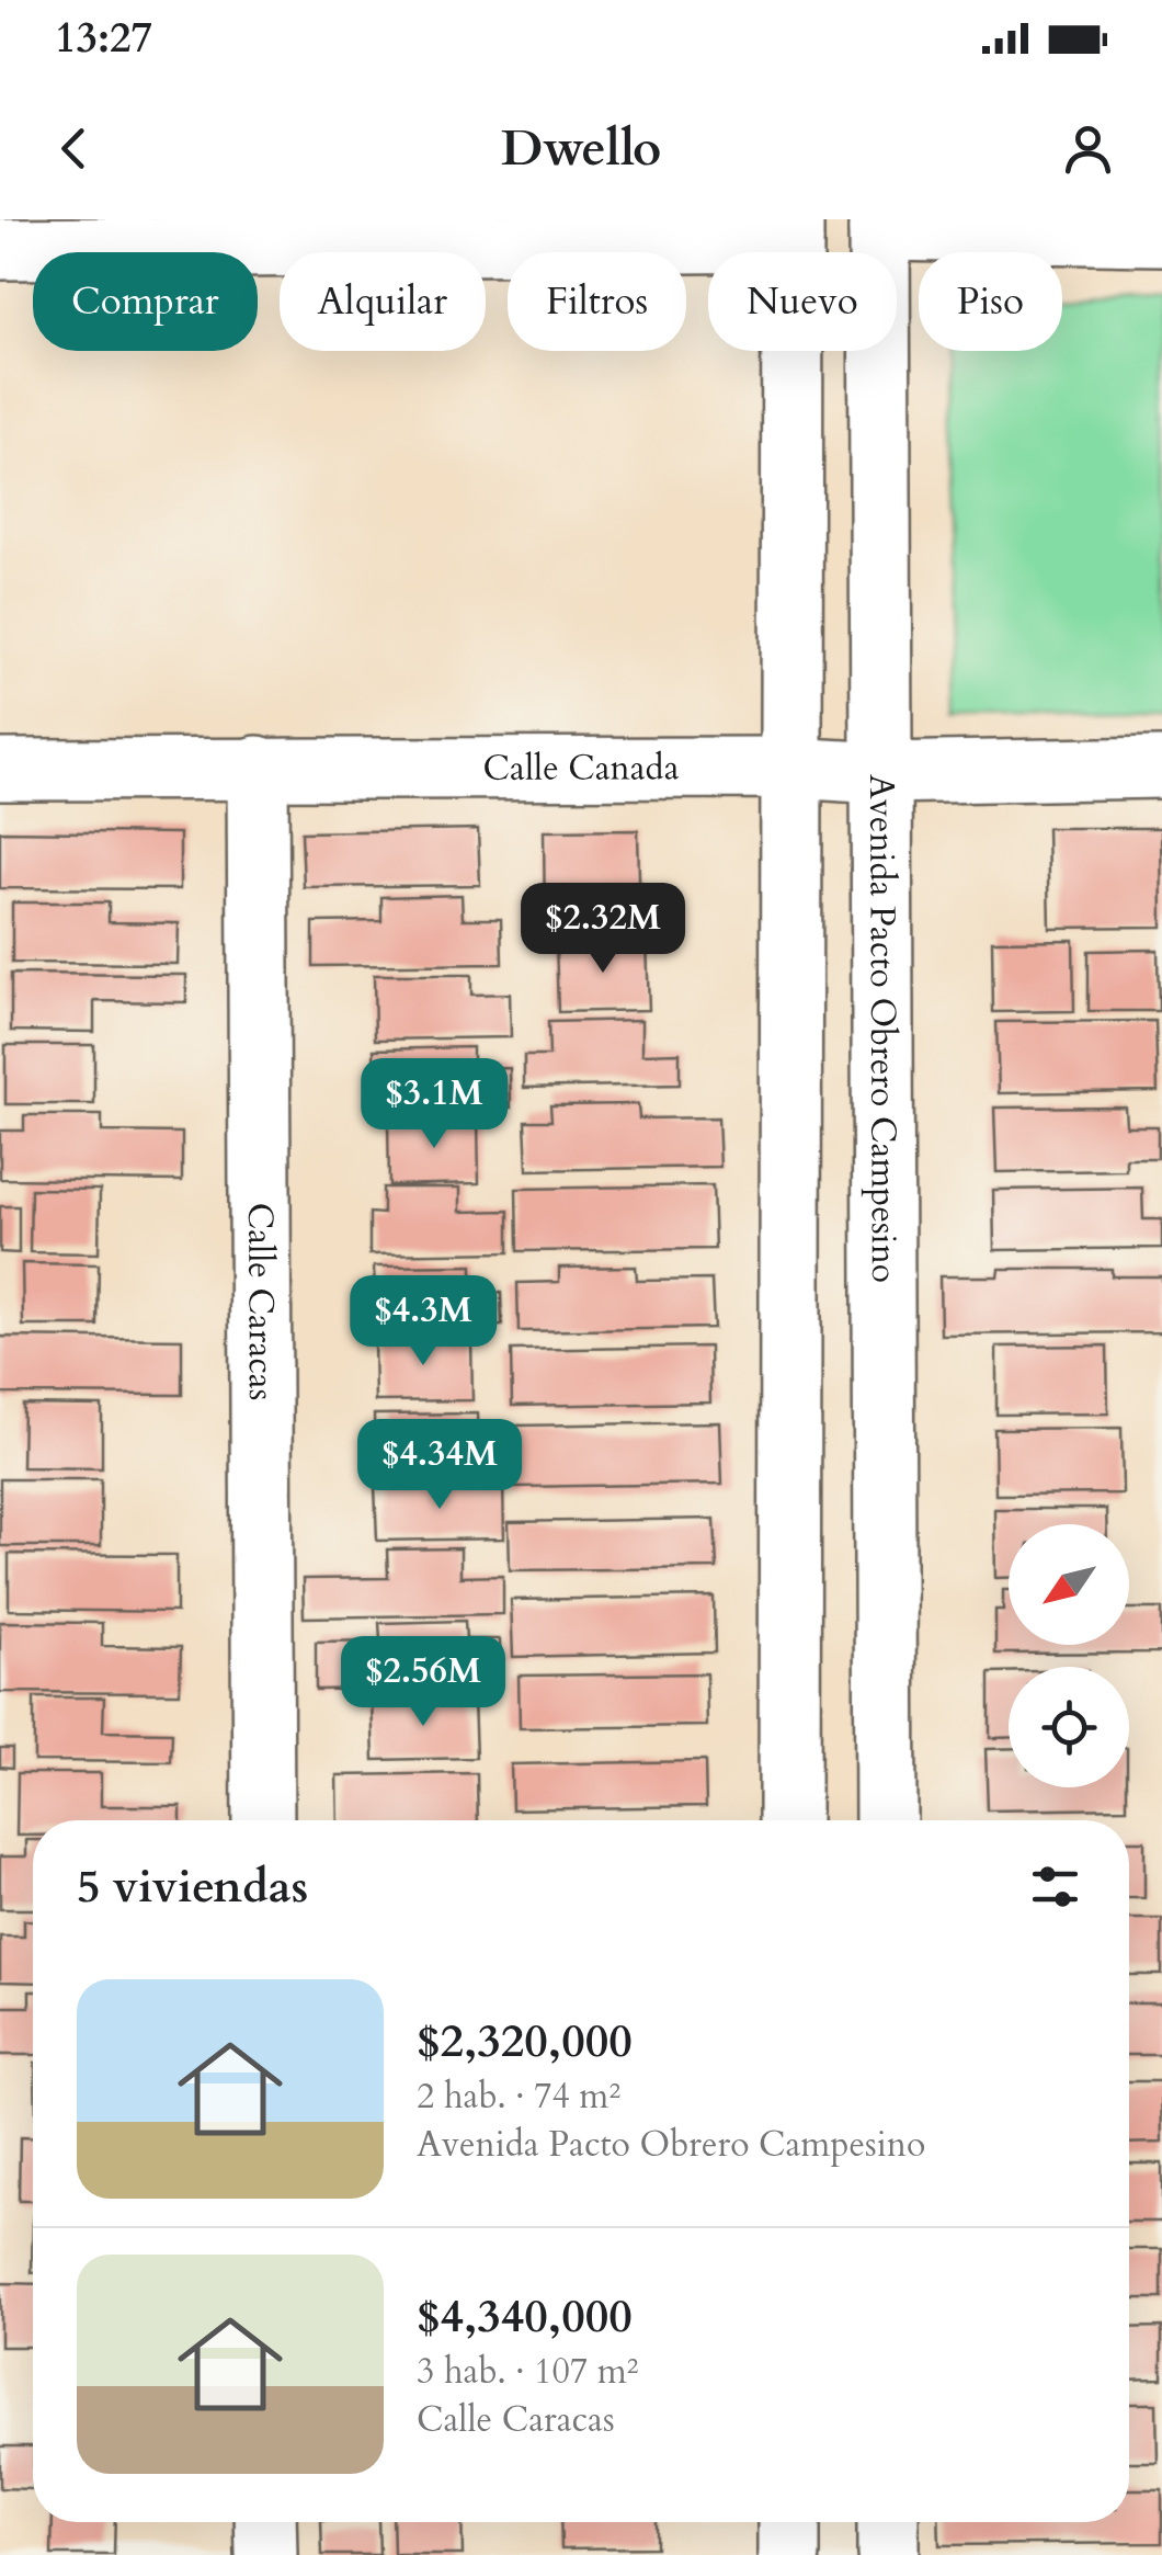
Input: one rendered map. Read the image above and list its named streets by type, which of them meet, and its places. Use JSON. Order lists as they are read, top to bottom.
{
  "streets": {
    "street": ["Calle Canada", "Avenida Pacto Obrero Campesino", "Calle Caracas"]
  },
  "crossings": [
    ["Calle Canada", "Avenida Pacto Obrero Campesino"],
    ["Calle Canada", "Calle Caracas"]
  ],
  "north": "bottom left",
  "page": {
    "status": "13:27",
    "header": "Dwello",
    "chip": [
      "Comprar",
      "Alquilar",
      "Filtros",
      "Nuevo",
      "Piso"
    ],
    "price": [
      "$2.32M",
      "$3.1M",
      "$4.3M",
      "$4.34M",
      "$2.56M"
    ],
    "heading": "5 viviendas",
    "list": [
      {
        "name": "$2,320,000",
        "note": "2 hab. · 74 m² · Avenida Pacto Obrero Campesino"
      },
      {
        "name": "$4,340,000",
        "note": "3 hab. · 107 m² · Calle Caracas"
      }
    ]
  }
}
